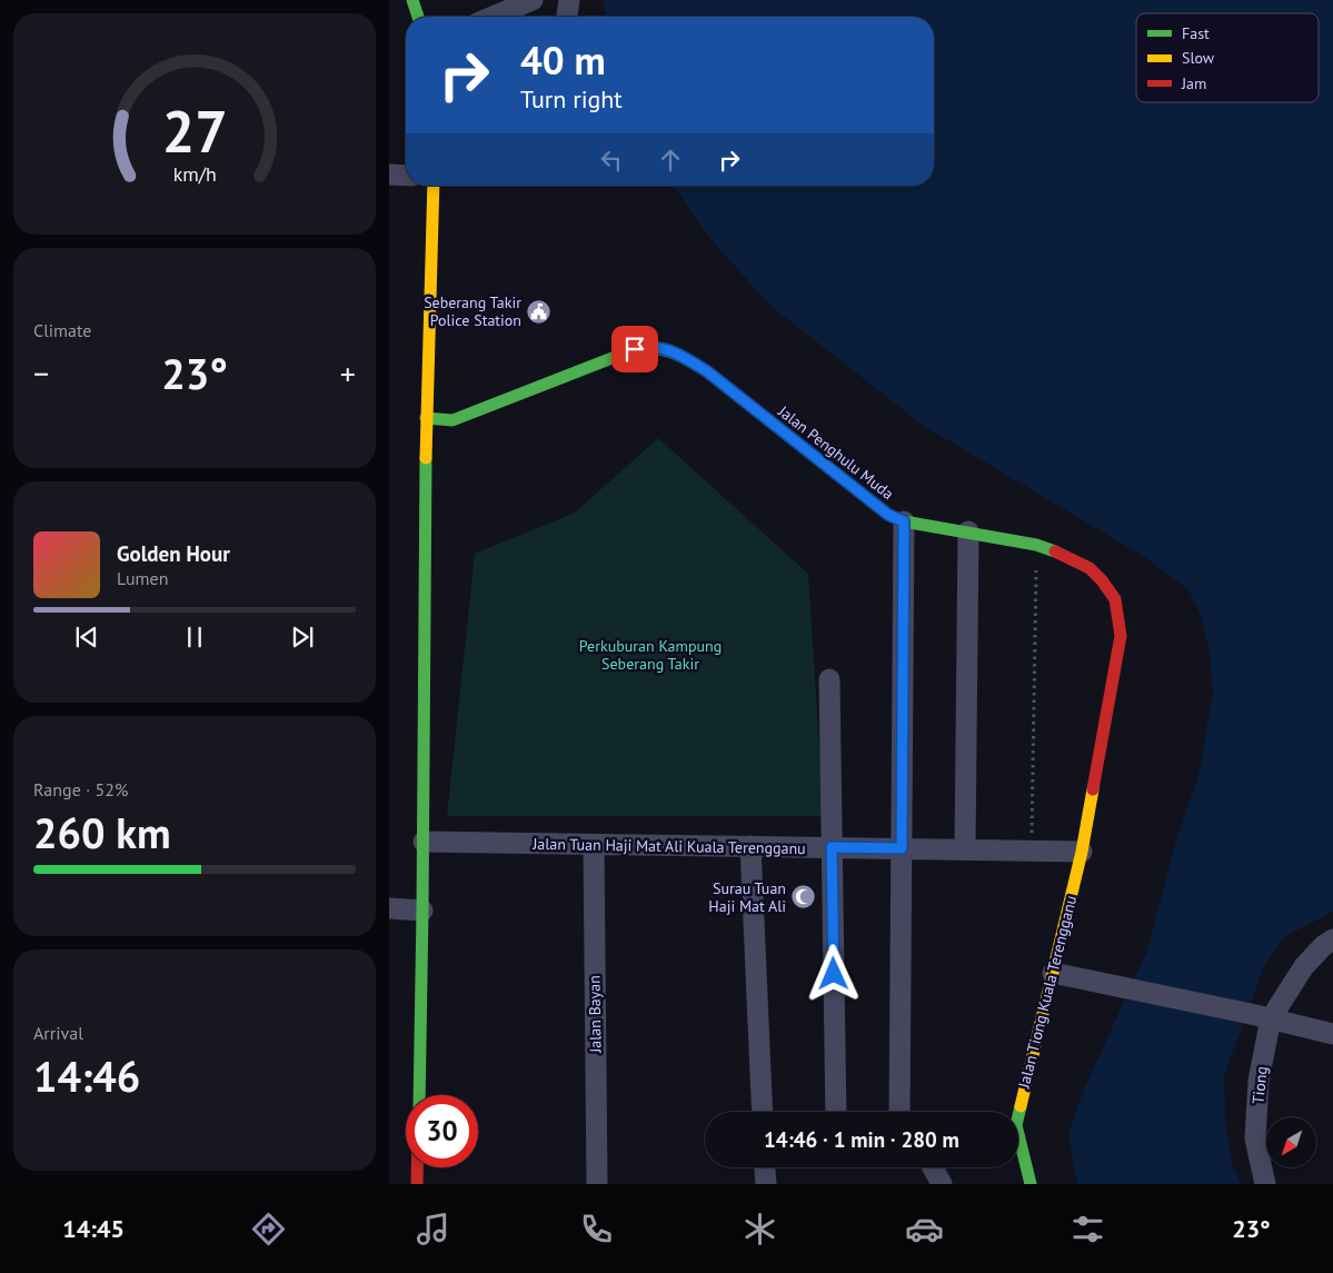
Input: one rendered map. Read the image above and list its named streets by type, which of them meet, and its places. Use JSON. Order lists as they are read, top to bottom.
{
  "streets": {
    "street": [
      "Jalan Penghulu Muda",
      "Jalan Tuan Haji Mat Ali Kuala Terengganu",
      "Jalan Tiong Kuala Terengganu",
      "Jalan Bayan",
      "Tiong"
    ]
  },
  "crossings": [
    ["Jalan Penghulu Muda", "Jalan Tuan Haji Mat Ali Kuala Terengganu"],
    ["Jalan Penghulu Muda", "Jalan Tiong Kuala Terengganu"],
    ["Jalan Tuan Haji Mat Ali Kuala Terengganu", "Jalan Tiong Kuala Terengganu"],
    ["Jalan Tuan Haji Mat Ali Kuala Terengganu", "Jalan Bayan"]
  ],
  "parks": ["Perkuburan Kampung Seberang Takir"],
  "places": {
    "public building": ["Seberang Takir Police Station"],
    "mosque": ["Surau Tuan Haji Mat Ali"]
  },
  "legend": ["Fast", "Slow", "Jam"],
  "north": "bottom left",
  "page": {
    "turn": ["40 m", "Turn right"],
    "tile": [
      "Climate",
      ["Range · 52%", "260 km"],
      ["Arrival", "14:46"]
    ],
    "heat": ["−", "23°", "+"],
    "song": ["Golden Hour", "Lumen"],
    "limit": "30",
    "trip": "14:46 · 1 min · 280 m",
    "tabs": ["14:45", "23°"],
    "gauge": ["27", "km/h"]
  }
}
